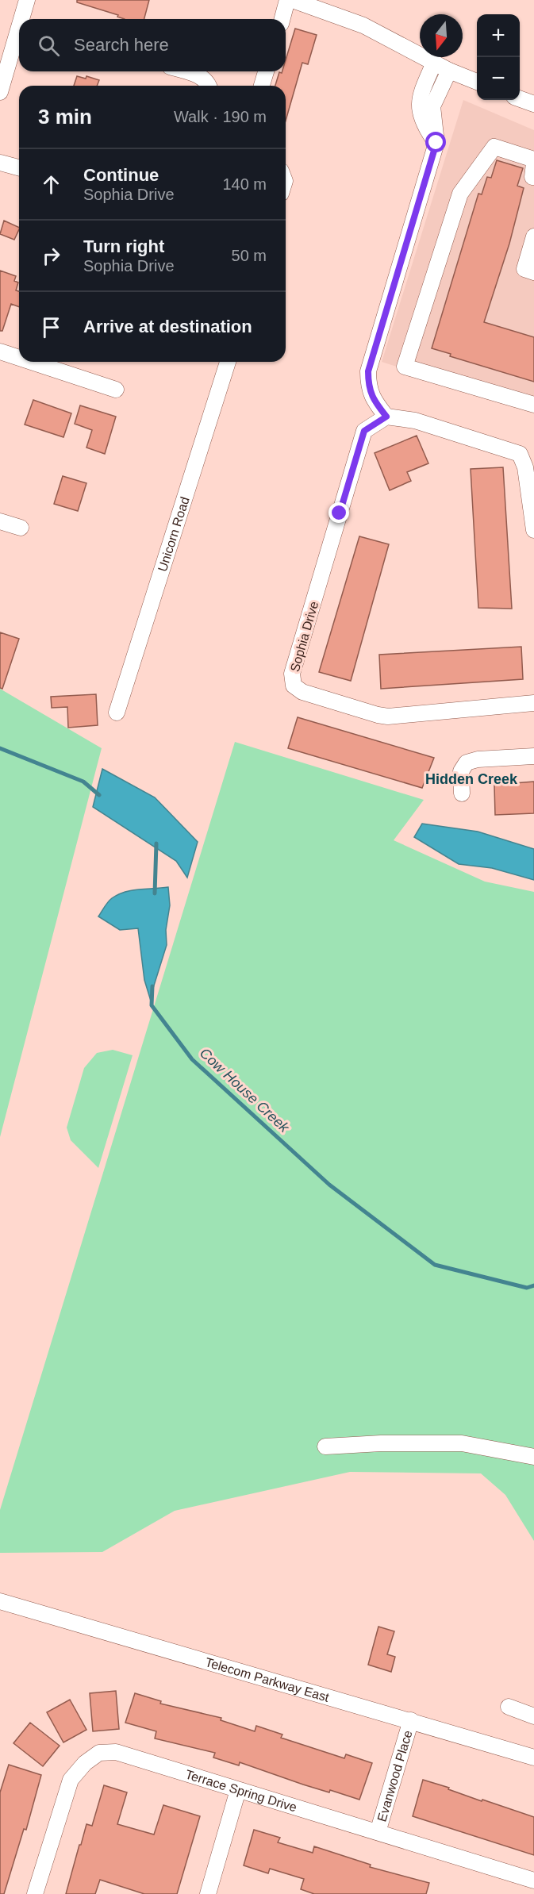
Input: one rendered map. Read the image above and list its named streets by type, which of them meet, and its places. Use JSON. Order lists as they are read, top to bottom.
{
  "streets": {
    "street": [
      "Unicorn Road",
      "Sophia Drive",
      "Telecom Parkway East",
      "Evanwood Place",
      "Terrace Spring Drive"
    ]
  },
  "crossings": [
    ["Telecom Parkway East", "Evanwood Place"],
    ["Evanwood Place", "Terrace Spring Drive"]
  ],
  "districts": ["Hidden Creek"],
  "water": ["Cow House Creek"],
  "north": "bottom",
  "page": {
    "map_buttons": ["+", "−"],
    "search": "Search here",
    "heading": ["3 min", "Walk · 190 m"],
    "list": [
      ["Continue", "Sophia Drive", "140 m"],
      ["Turn right", "Sophia Drive", "50 m"],
      "Arrive at destination"
    ]
  }
}
